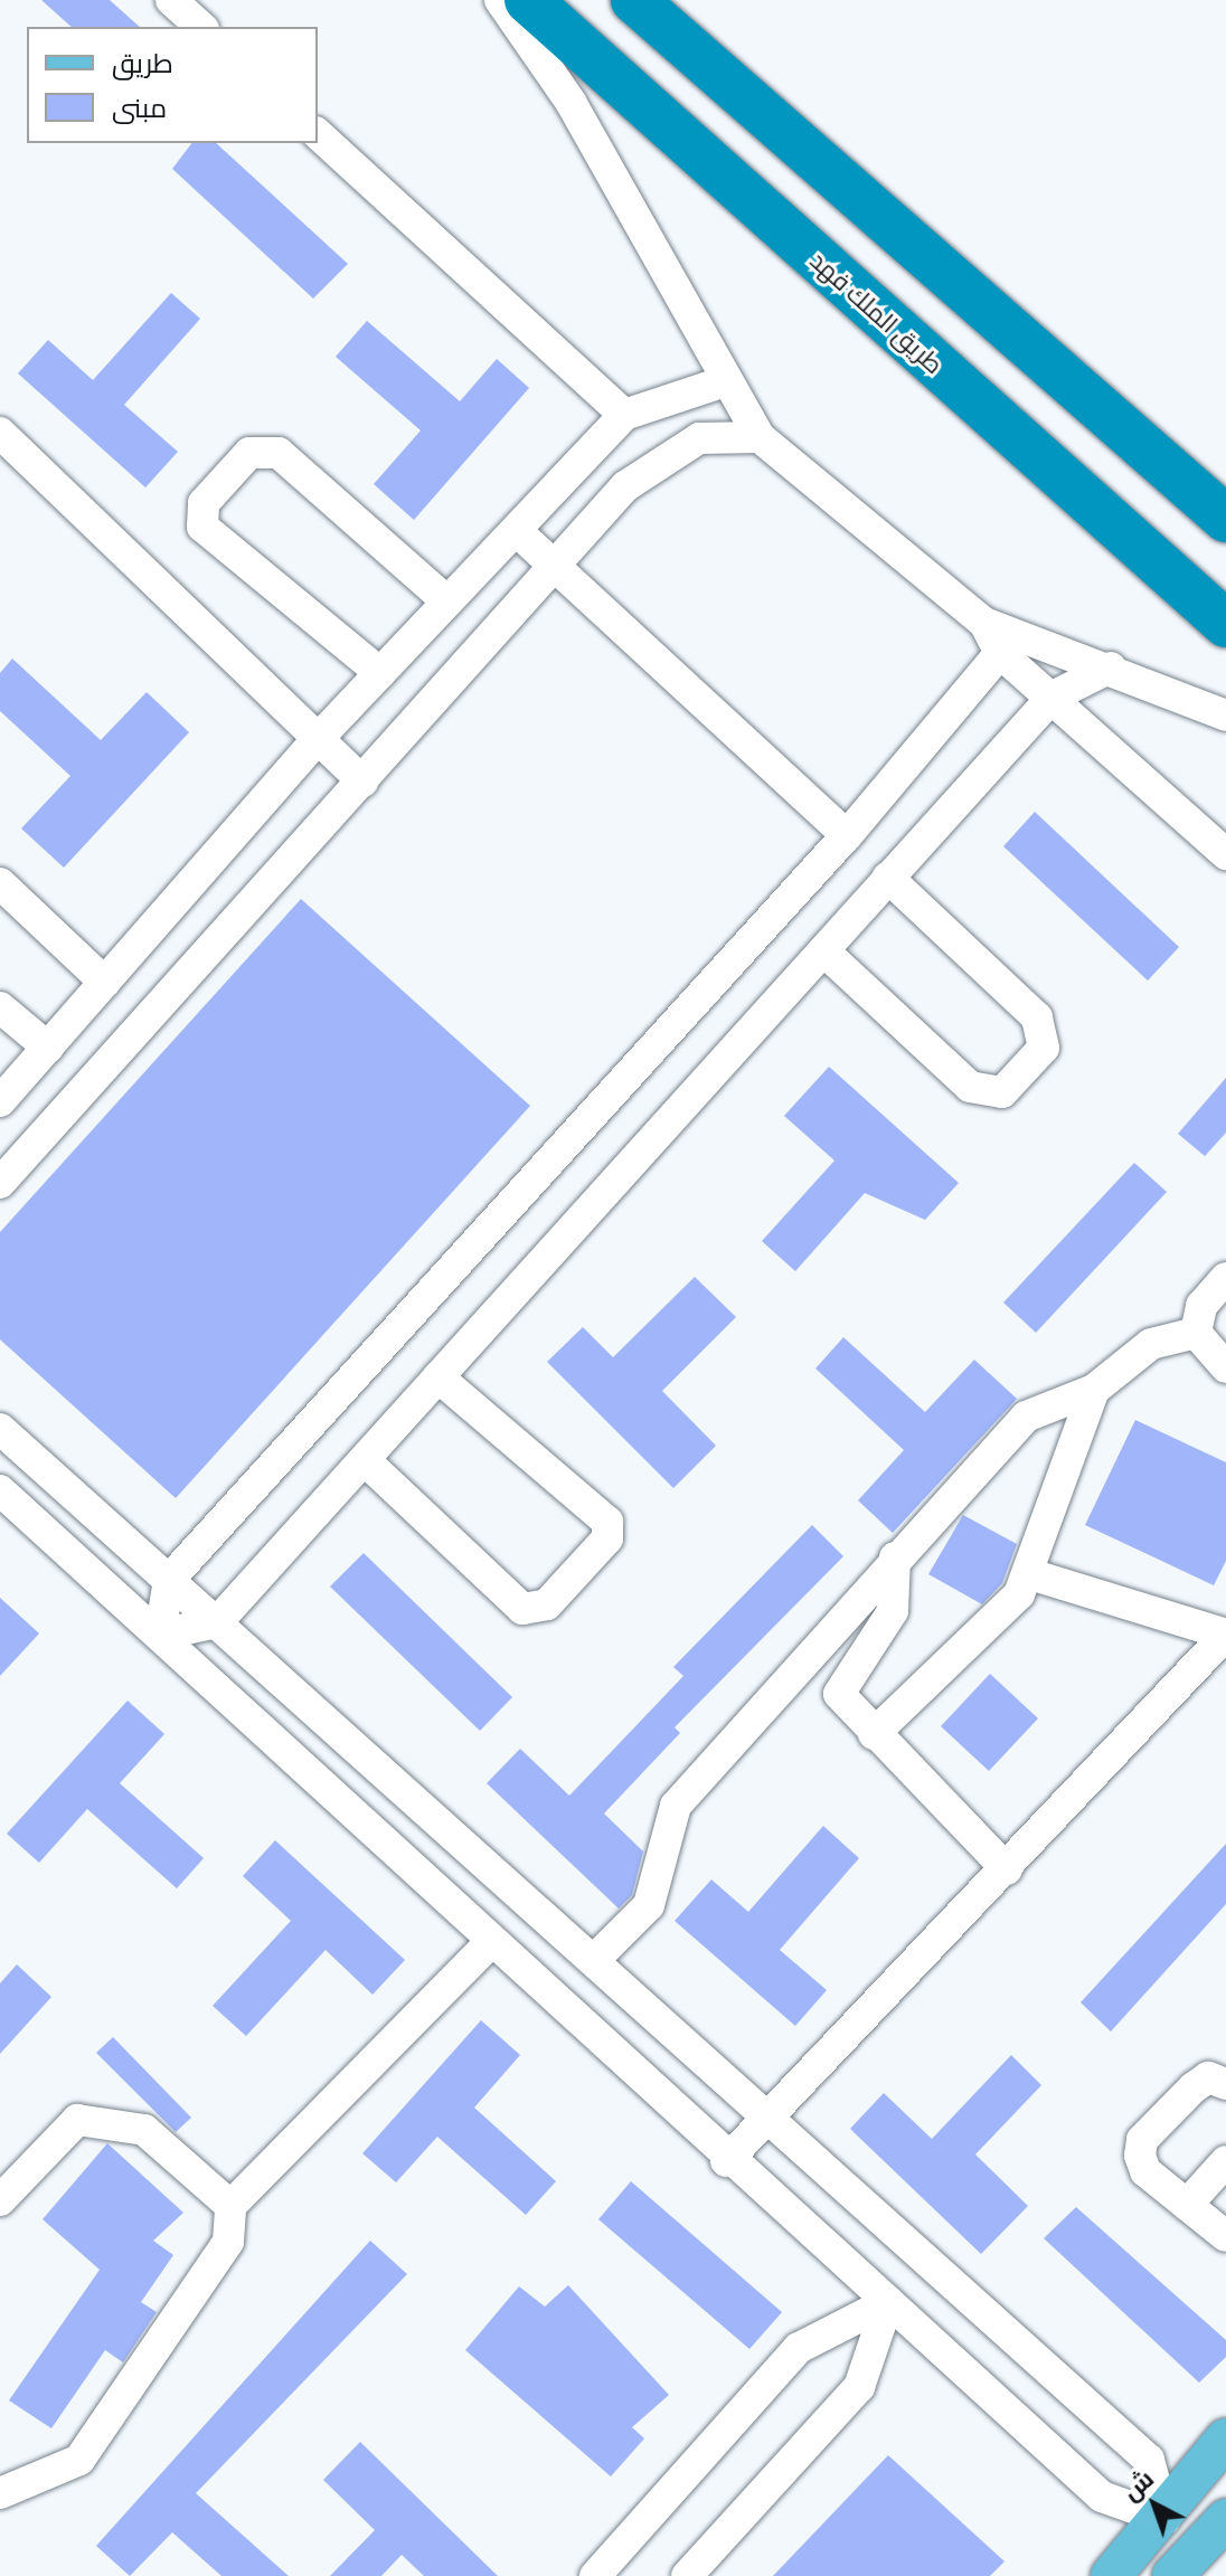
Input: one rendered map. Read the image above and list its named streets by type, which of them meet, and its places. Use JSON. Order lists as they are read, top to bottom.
{
  "streets": {
    "highway": ["طريق الملك فهد"]
  },
  "legend": ["طريق", "مبنى"],
  "north": "top left"
}
